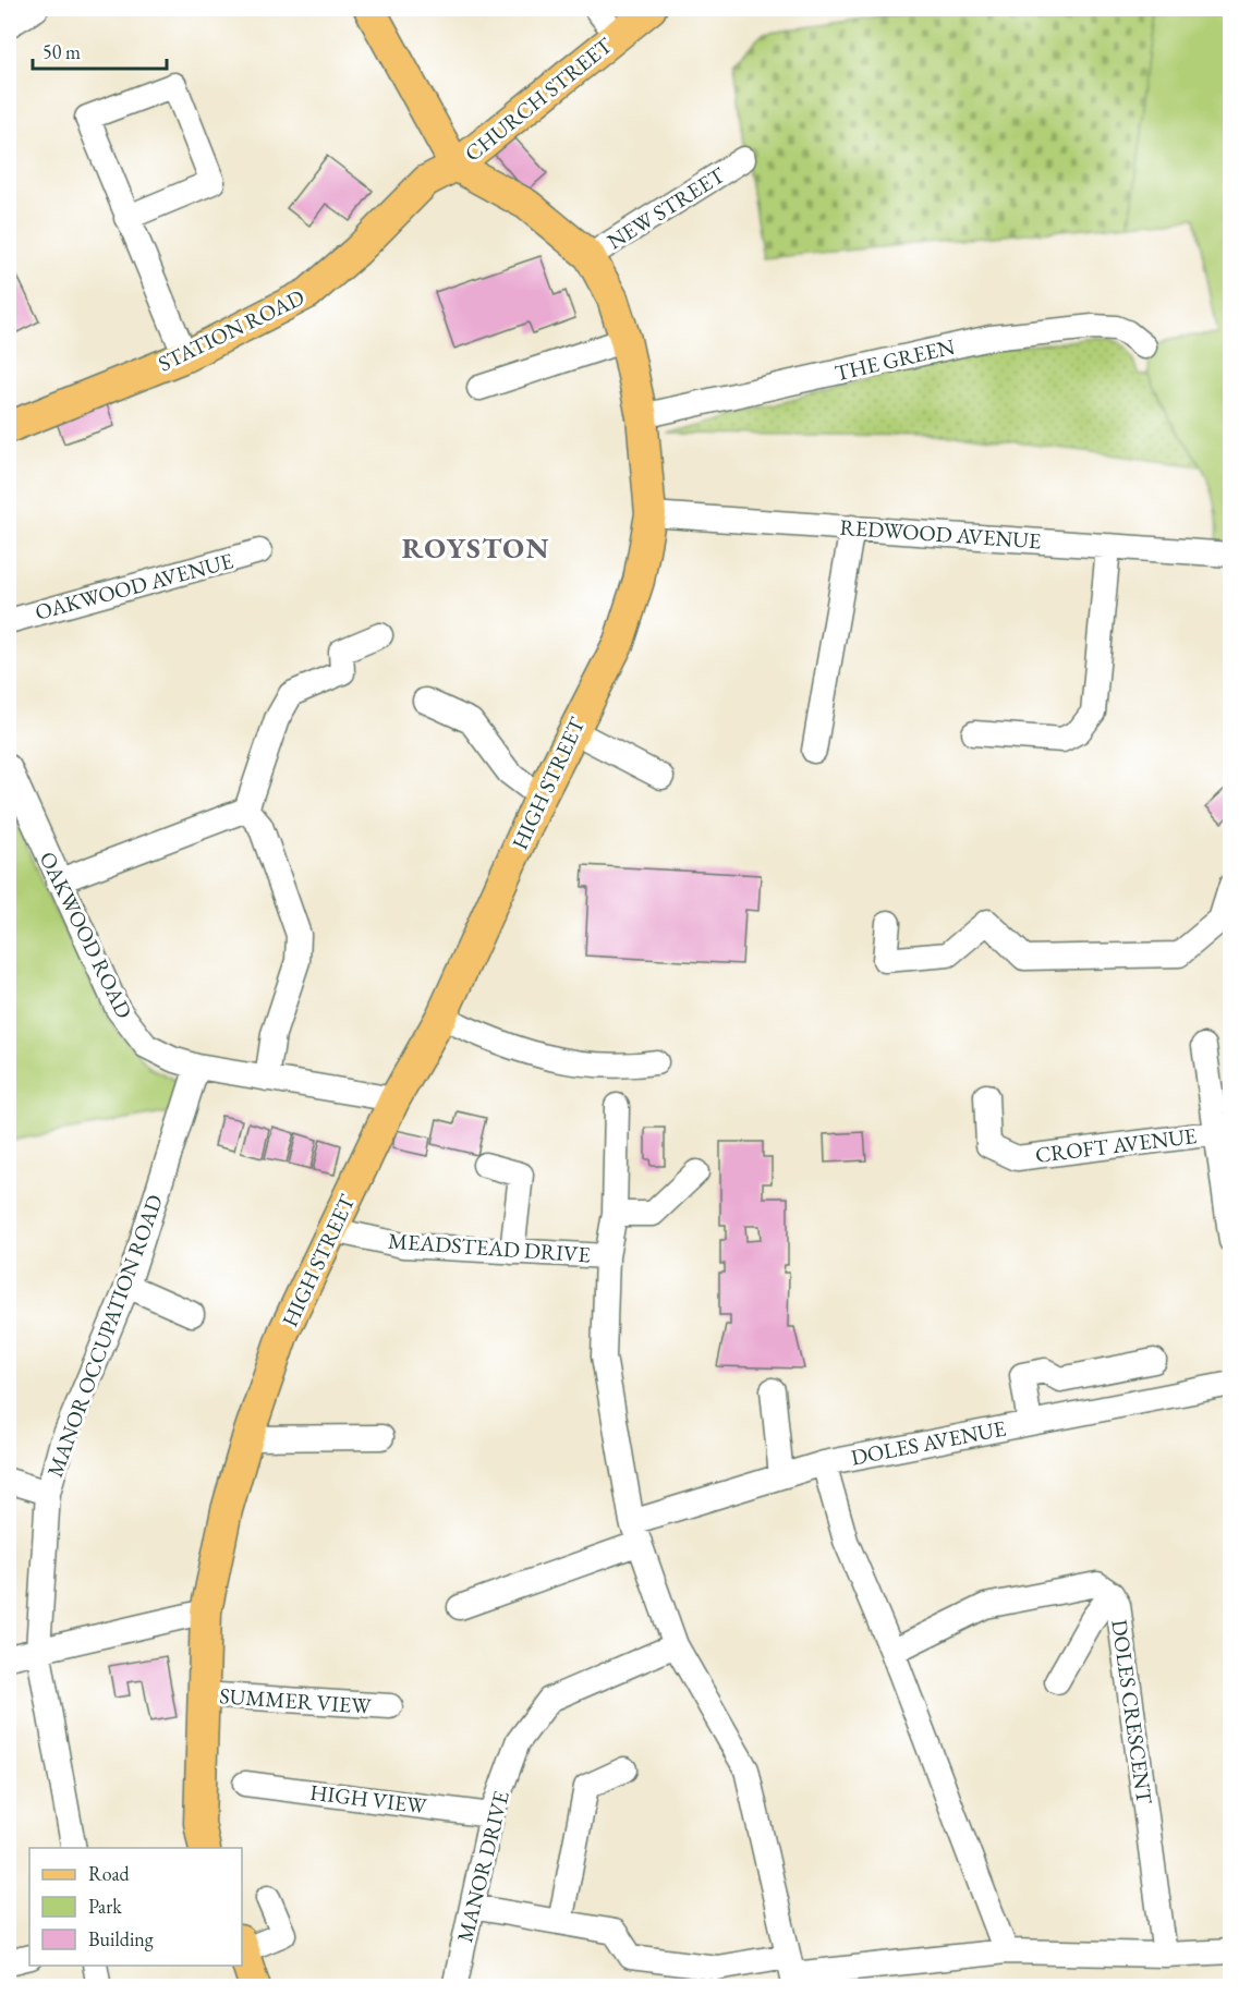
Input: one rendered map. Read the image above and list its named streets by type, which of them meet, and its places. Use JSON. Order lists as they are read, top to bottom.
{
  "streets": {
    "main road": ["CHURCH STREET", "STATION ROAD", "HIGH STREET"],
    "street": [
      "NEW STREET",
      "THE GREEN",
      "REDWOOD AVENUE",
      "OAKWOOD AVENUE",
      "OAKWOOD ROAD",
      "CROFT AVENUE",
      "MEADSTEAD DRIVE",
      "MANOR OCCUPATION ROAD",
      "DOLES AVENUE",
      "SUMMER VIEW",
      "DOLES CRESCENT",
      "HIGH VIEW",
      "MANOR DRIVE"
    ]
  },
  "crossings": [
    ["CHURCH STREET", "STATION ROAD"],
    ["CHURCH STREET", "HIGH STREET"],
    ["NEW STREET", "HIGH STREET"],
    ["STATION ROAD", "HIGH STREET"],
    ["THE GREEN", "HIGH STREET"],
    ["REDWOOD AVENUE", "HIGH STREET"],
    ["HIGH STREET", "OAKWOOD ROAD"],
    ["HIGH STREET", "MEADSTEAD DRIVE"],
    ["HIGH STREET", "SUMMER VIEW"],
    ["OAKWOOD ROAD", "MANOR OCCUPATION ROAD"],
    ["MEADSTEAD DRIVE", "DOLES AVENUE"],
    ["MEADSTEAD DRIVE", "MANOR DRIVE"],
    ["HIGH VIEW", "MANOR DRIVE"]
  ],
  "districts": ["ROYSTON"],
  "legend": ["Road", "Park", "Building"],
  "scale_bar": "50 m"
}
